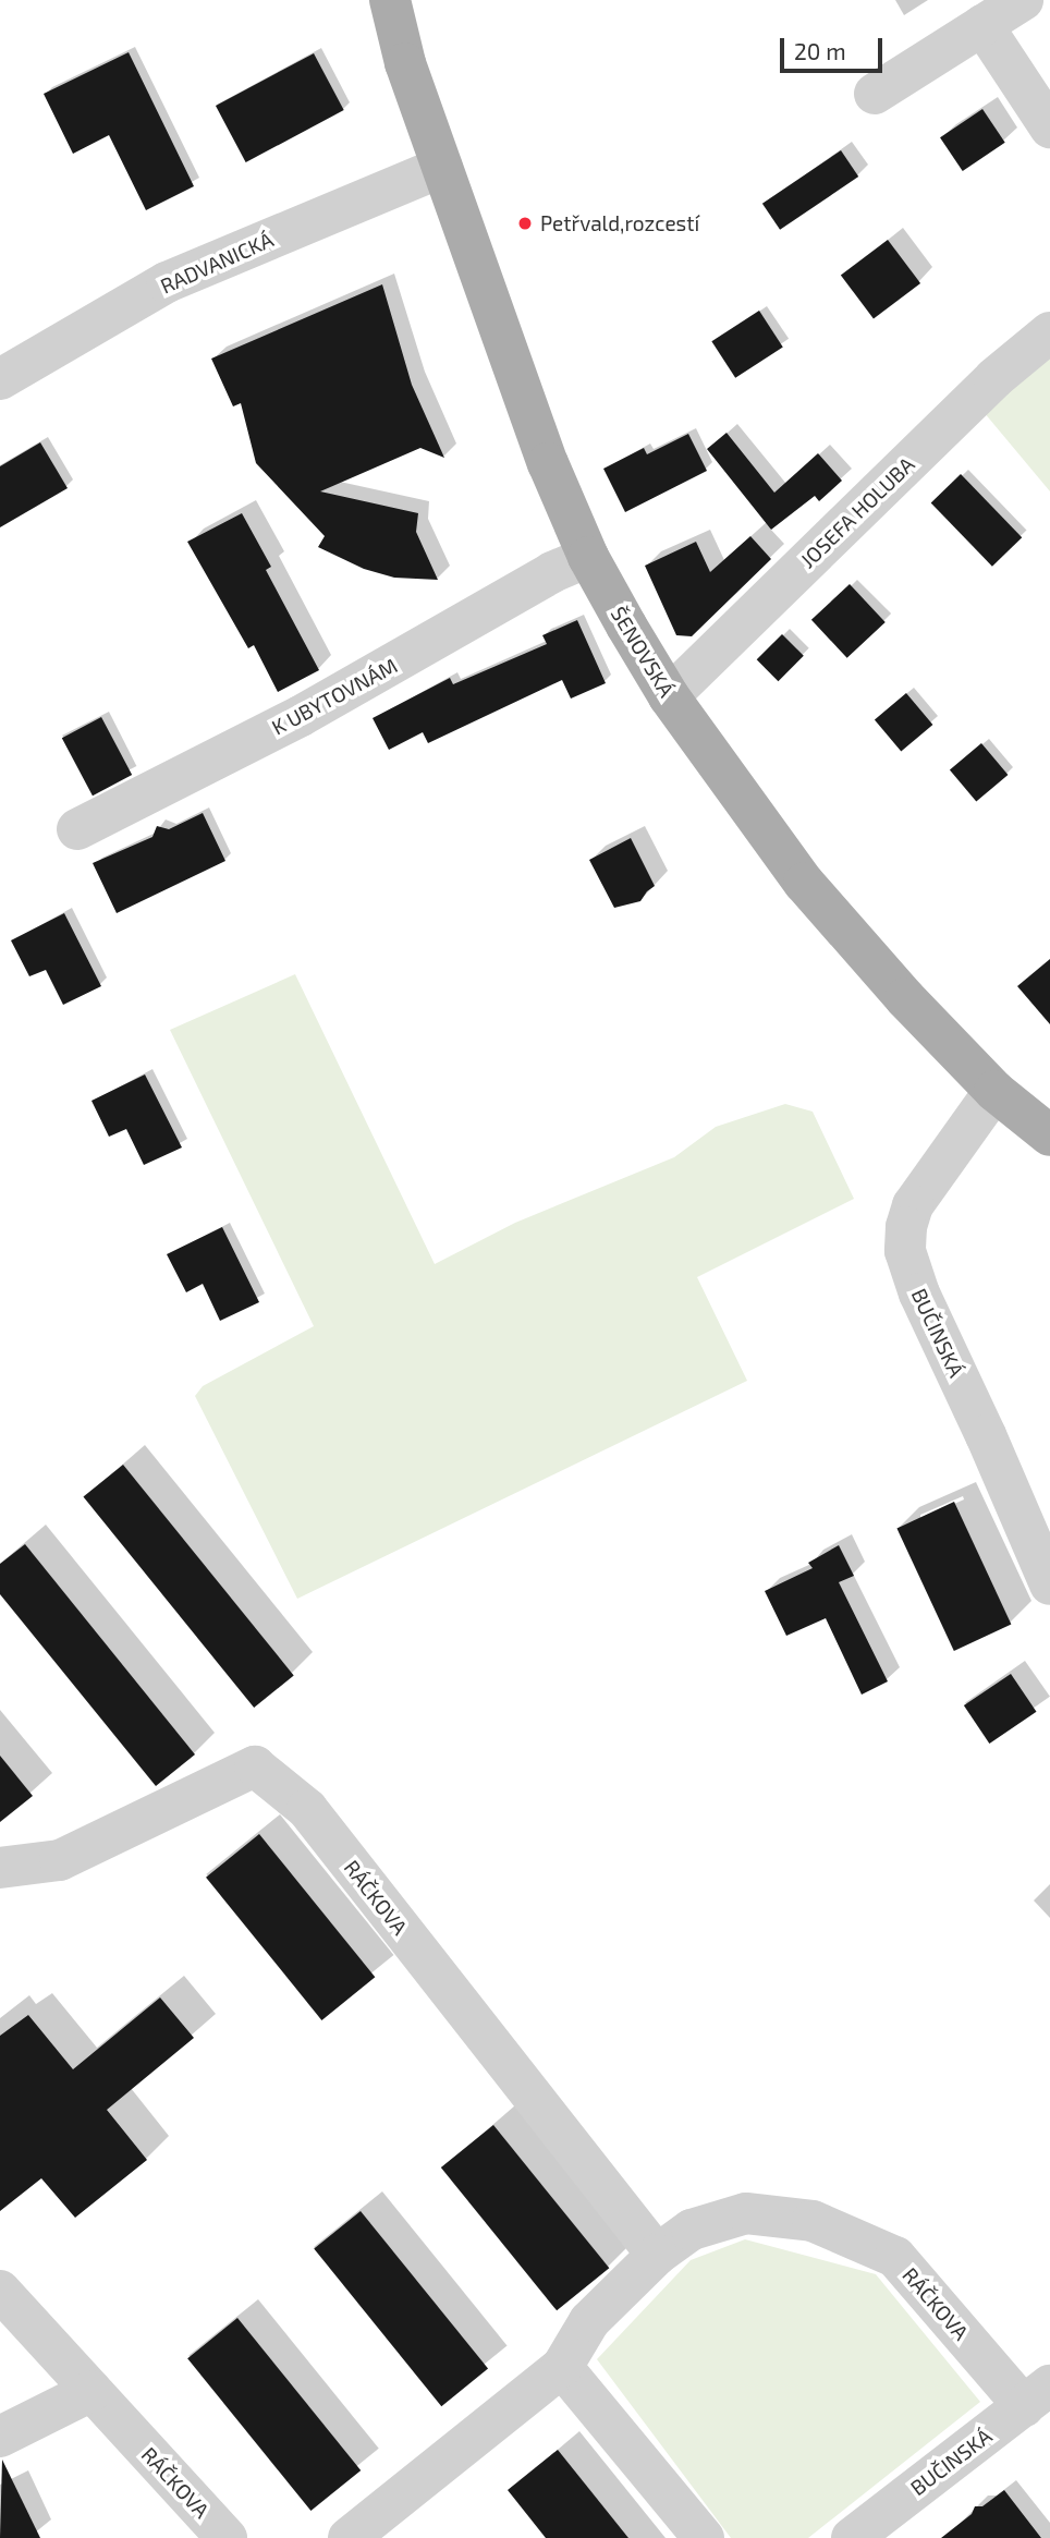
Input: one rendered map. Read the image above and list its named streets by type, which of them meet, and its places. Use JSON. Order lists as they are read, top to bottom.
{
  "streets": {
    "main road": ["ŠENOVSKÁ"],
    "street": [
      "RADVANICKÁ",
      "JOSEFA HOLUBA",
      "K UBYTOVNÁM",
      "BUČINSKÁ",
      "RÁČKOVA"
    ]
  },
  "crossings": [
    ["RADVANICKÁ", "ŠENOVSKÁ"],
    ["JOSEFA HOLUBA", "ŠENOVSKÁ"],
    ["ŠENOVSKÁ", "K UBYTOVNÁM"],
    ["ŠENOVSKÁ", "BUČINSKÁ"],
    ["BUČINSKÁ", "RÁČKOVA"]
  ],
  "places": ["Petřvald,rozcestí"],
  "scale_bar": "20 m"
}
